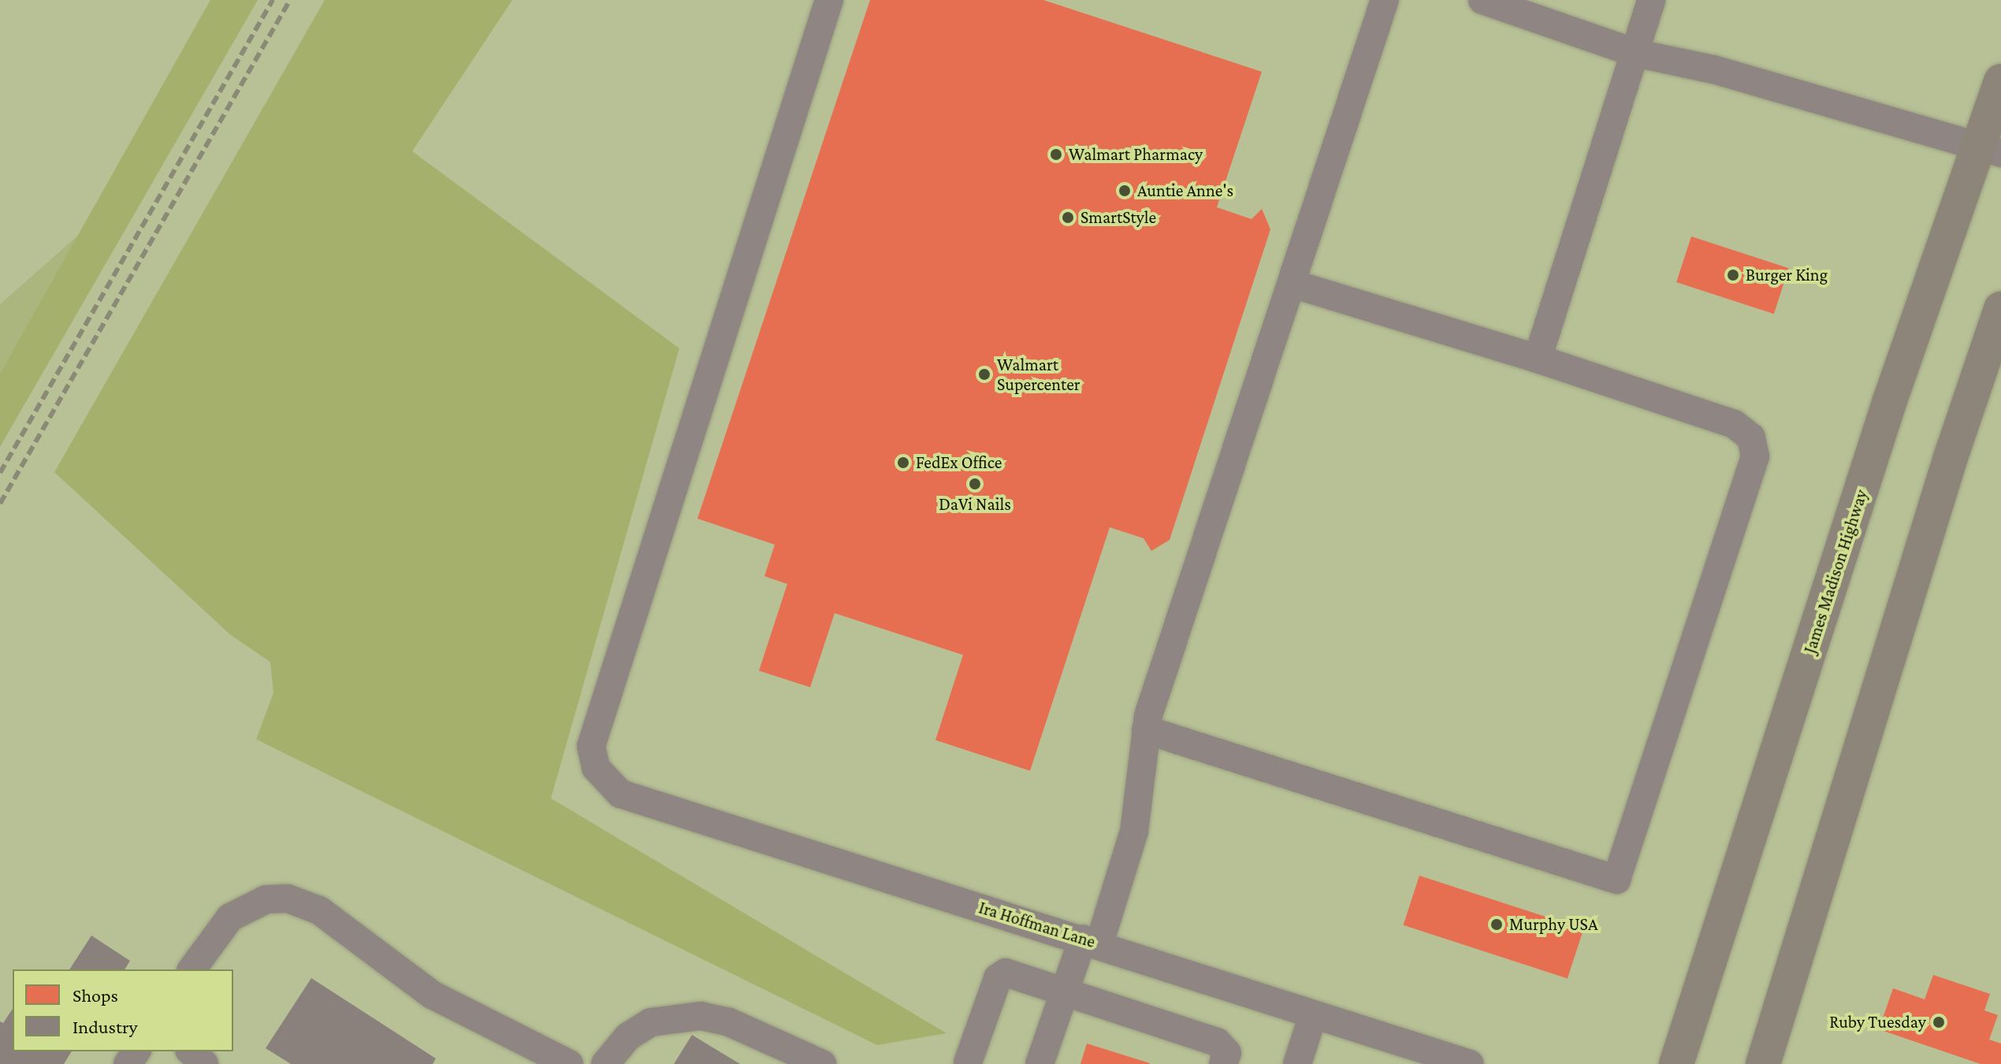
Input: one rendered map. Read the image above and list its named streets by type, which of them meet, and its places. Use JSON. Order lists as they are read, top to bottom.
{
  "streets": {
    "main road": ["James Madison Highway"],
    "street": ["Ira Hoffman Lane"]
  },
  "places": [
    "Walmart Pharmacy",
    "Auntie Anne's",
    "SmartStyle",
    "Burger King",
    "Walmart Supercenter",
    "FedEx Office",
    "DaVi Nails",
    "Murphy USA",
    "Ruby Tuesday"
  ],
  "legend": ["Shops", "Industry"]
}
